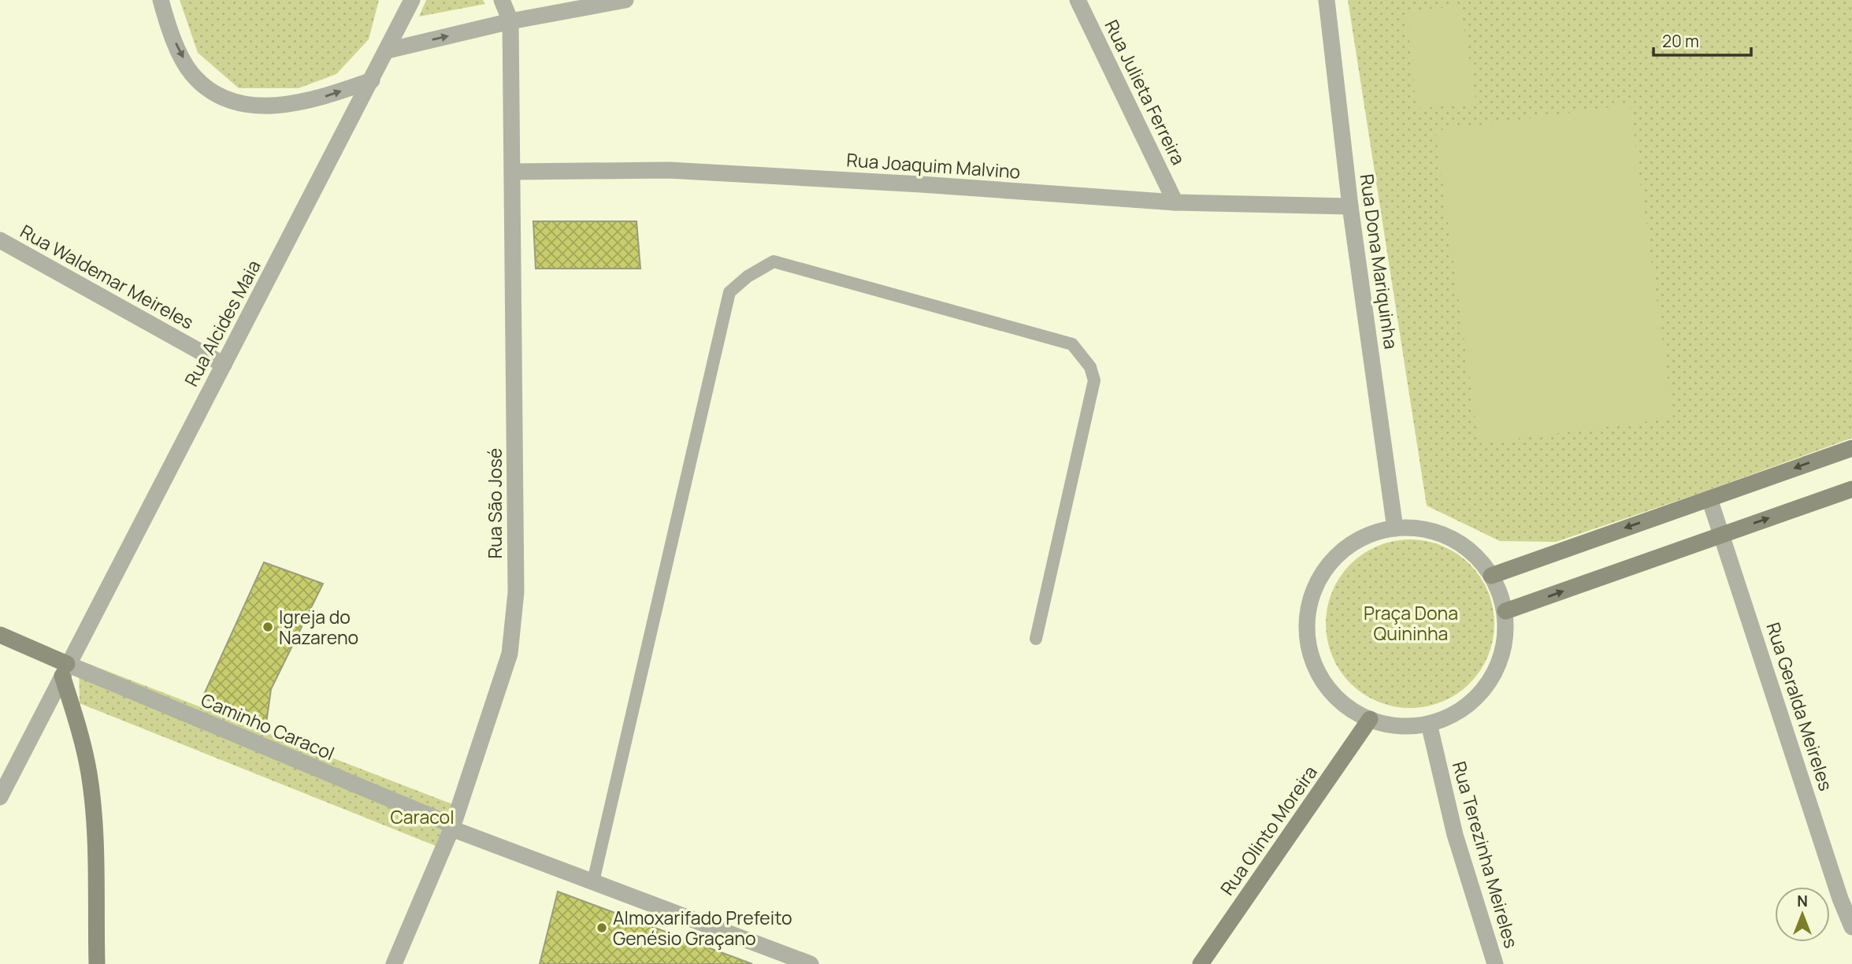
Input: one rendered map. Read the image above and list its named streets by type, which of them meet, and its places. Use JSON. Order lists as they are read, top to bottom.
{
  "streets": {
    "street": [
      "Rua Julieta Ferreira",
      "Rua Joaquim Malvino",
      "Rua Dona Mariquinha",
      "Rua Waldemar Meireles",
      "Rua Alcides Maia",
      "Rua São José",
      "Rua Geralda Meireles",
      "Caminho Caracol",
      "Rua Olinto Moreira",
      "Rua Terezinha Meireles"
    ]
  },
  "crossings": [
    ["Rua Julieta Ferreira", "Rua Joaquim Malvino"],
    ["Rua Joaquim Malvino", "Rua Dona Mariquinha"],
    ["Rua Joaquim Malvino", "Rua São José"],
    ["Rua Waldemar Meireles", "Rua Alcides Maia"],
    ["Rua Alcides Maia", "Caminho Caracol"],
    ["Rua São José", "Caminho Caracol"]
  ],
  "parks": ["Praça Dona Quininha", "Caracol"],
  "places": ["Igreja do Nazareno", "Almoxarifado Prefeito Genésio Graçano"],
  "scale_bar": "20 m",
  "north": "top"
}
